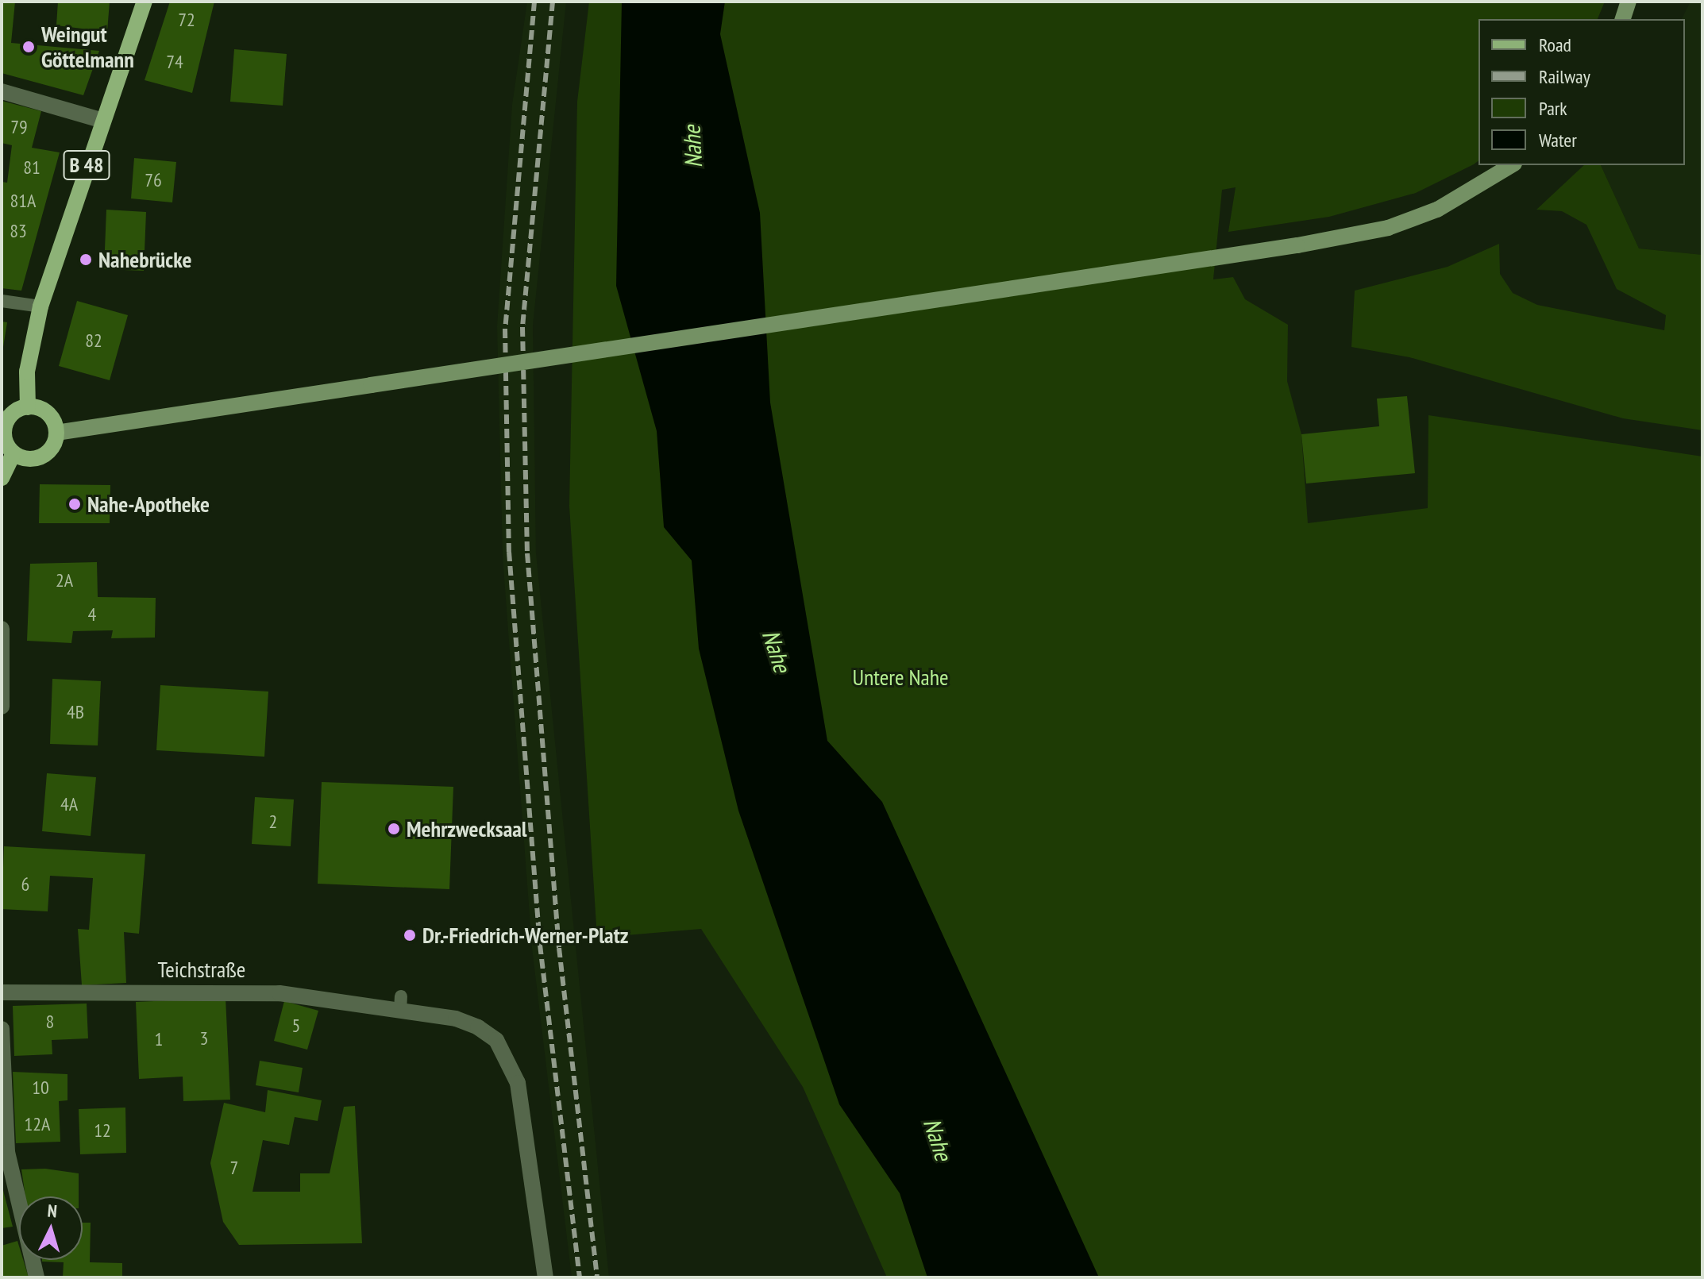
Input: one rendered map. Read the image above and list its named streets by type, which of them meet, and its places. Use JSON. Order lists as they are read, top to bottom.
{
  "streets": {
    "main road": ["B 48"],
    "street": ["Teichstraße"]
  },
  "water": ["Nahe"],
  "parks": ["Untere Nahe"],
  "places": [
    "Weingut Göttelmann",
    "Nahebrücke",
    "Nahe-Apotheke",
    "Mehrzwecksaal",
    "Dr.-Friedrich-Werner-Platz"
  ],
  "house_numbers": [
    "72",
    "74",
    "79",
    "81",
    "76",
    "81A",
    "83",
    "82",
    "2A",
    "4",
    "4B",
    "4A",
    "2",
    "6",
    "8",
    "5",
    "3",
    "1",
    "10",
    "12A",
    "12",
    "7"
  ],
  "legend": [
    "Road",
    "Railway",
    "Park",
    "Water"
  ],
  "north": "top"
}
